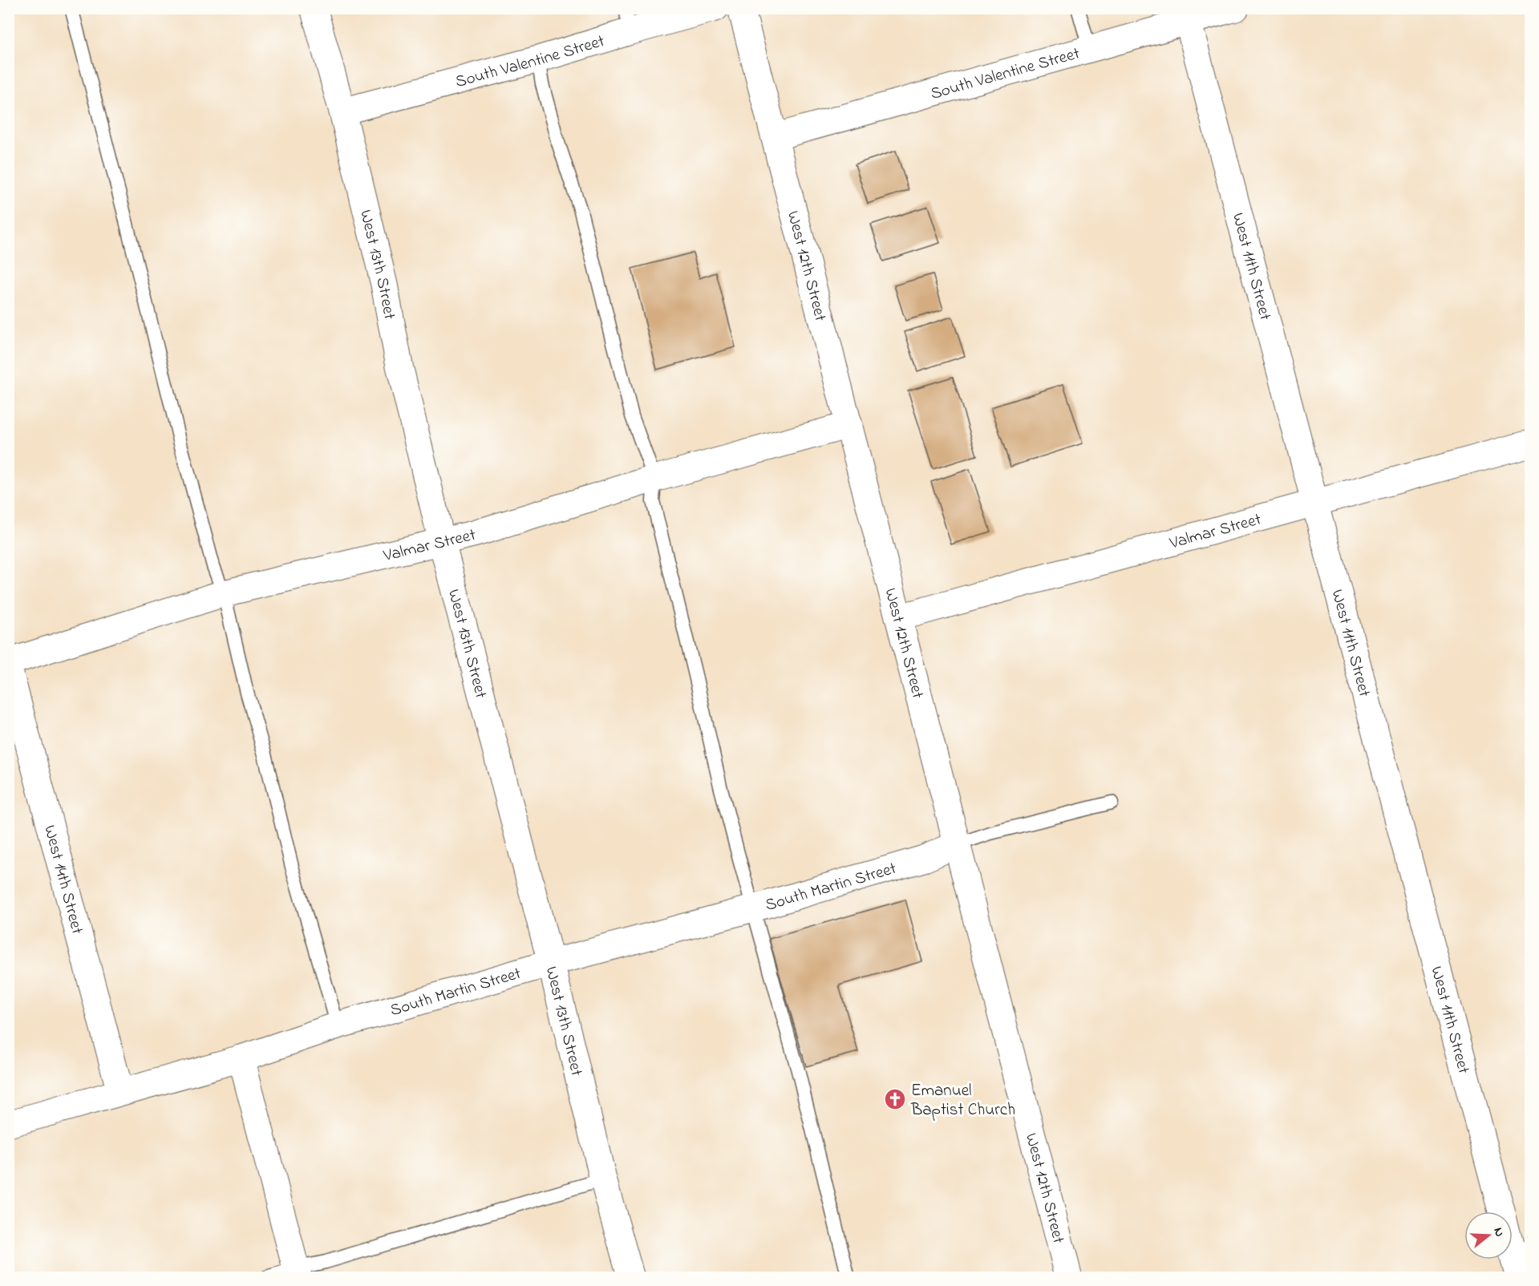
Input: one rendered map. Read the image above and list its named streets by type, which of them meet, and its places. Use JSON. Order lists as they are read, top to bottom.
{
  "streets": {
    "street": [
      "South Valentine Street",
      "West 13th Street",
      "West 12th Street",
      "West 11th Street",
      "Valmar Street",
      "West 14th Street",
      "South Martin Street"
    ]
  },
  "crossings": [
    ["South Valentine Street", "West 13th Street"],
    ["South Valentine Street", "West 12th Street"],
    ["South Valentine Street", "West 11th Street"],
    ["West 13th Street", "Valmar Street"],
    ["West 13th Street", "South Martin Street"],
    ["West 12th Street", "Valmar Street"],
    ["West 12th Street", "South Martin Street"],
    ["West 11th Street", "Valmar Street"],
    ["Valmar Street", "West 14th Street"],
    ["West 14th Street", "South Martin Street"]
  ],
  "places": {
    "church": ["Emanuel Baptist Church"]
  },
  "north": "right"
}
